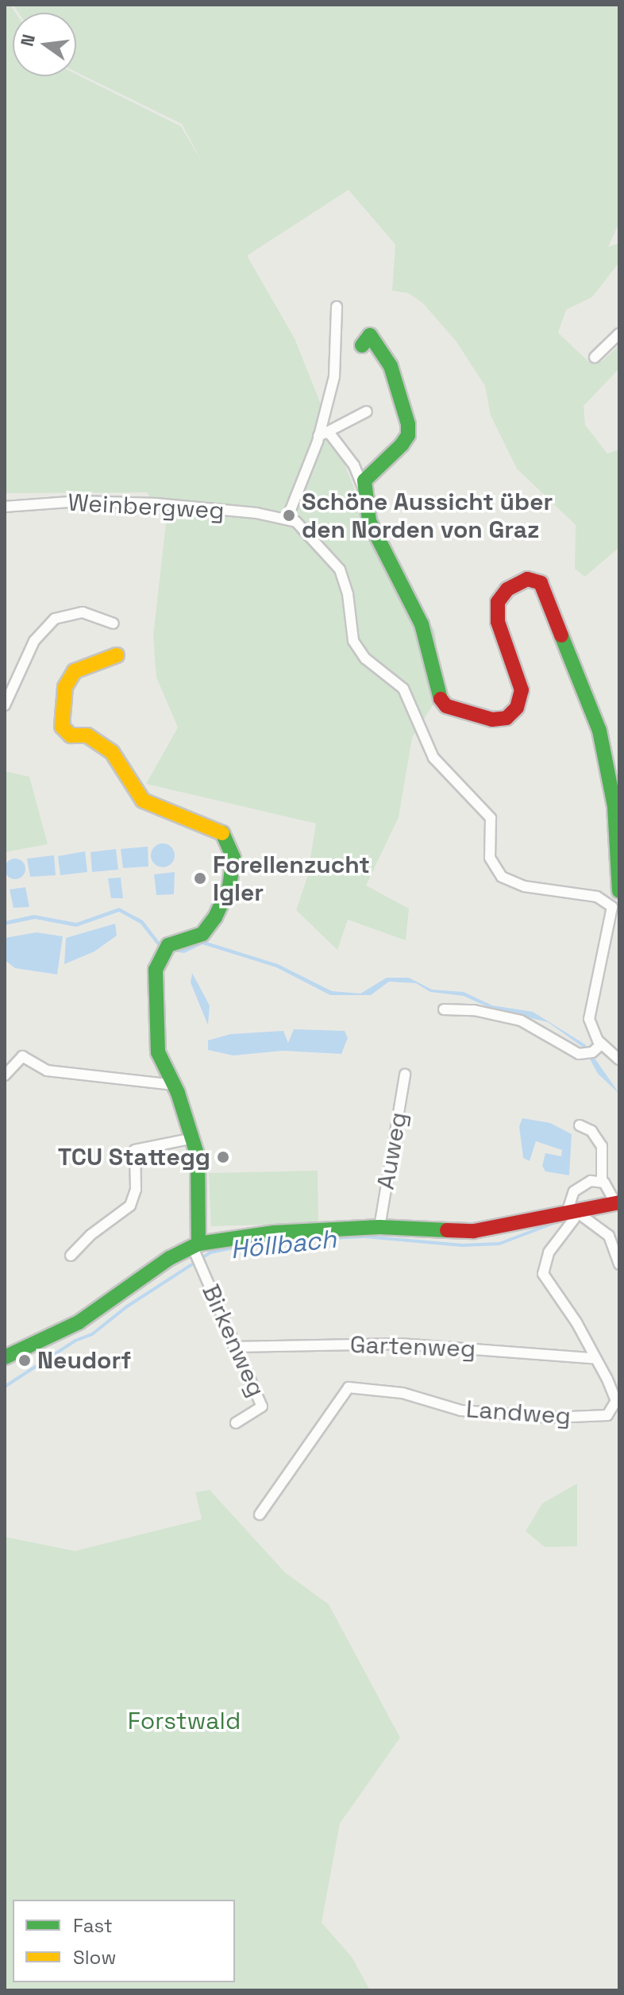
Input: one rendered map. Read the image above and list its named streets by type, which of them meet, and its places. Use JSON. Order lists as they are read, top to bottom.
{
  "streets": {
    "street": [
      "Weinbergweg",
      "Auweg",
      "Birkenweg",
      "Gartenweg",
      "Landweg"
    ]
  },
  "crossings": [
    ["Birkenweg", "Gartenweg"],
    ["Gartenweg", "Landweg"]
  ],
  "water": ["Höllbach"],
  "parks": ["Forstwald"],
  "places": [
    "Schöne Aussicht über den Norden von Graz",
    "Forellenzucht Igler",
    "TCU Stattegg",
    "Neudorf"
  ],
  "legend": ["Fast", "Slow"],
  "north": "left"
}
